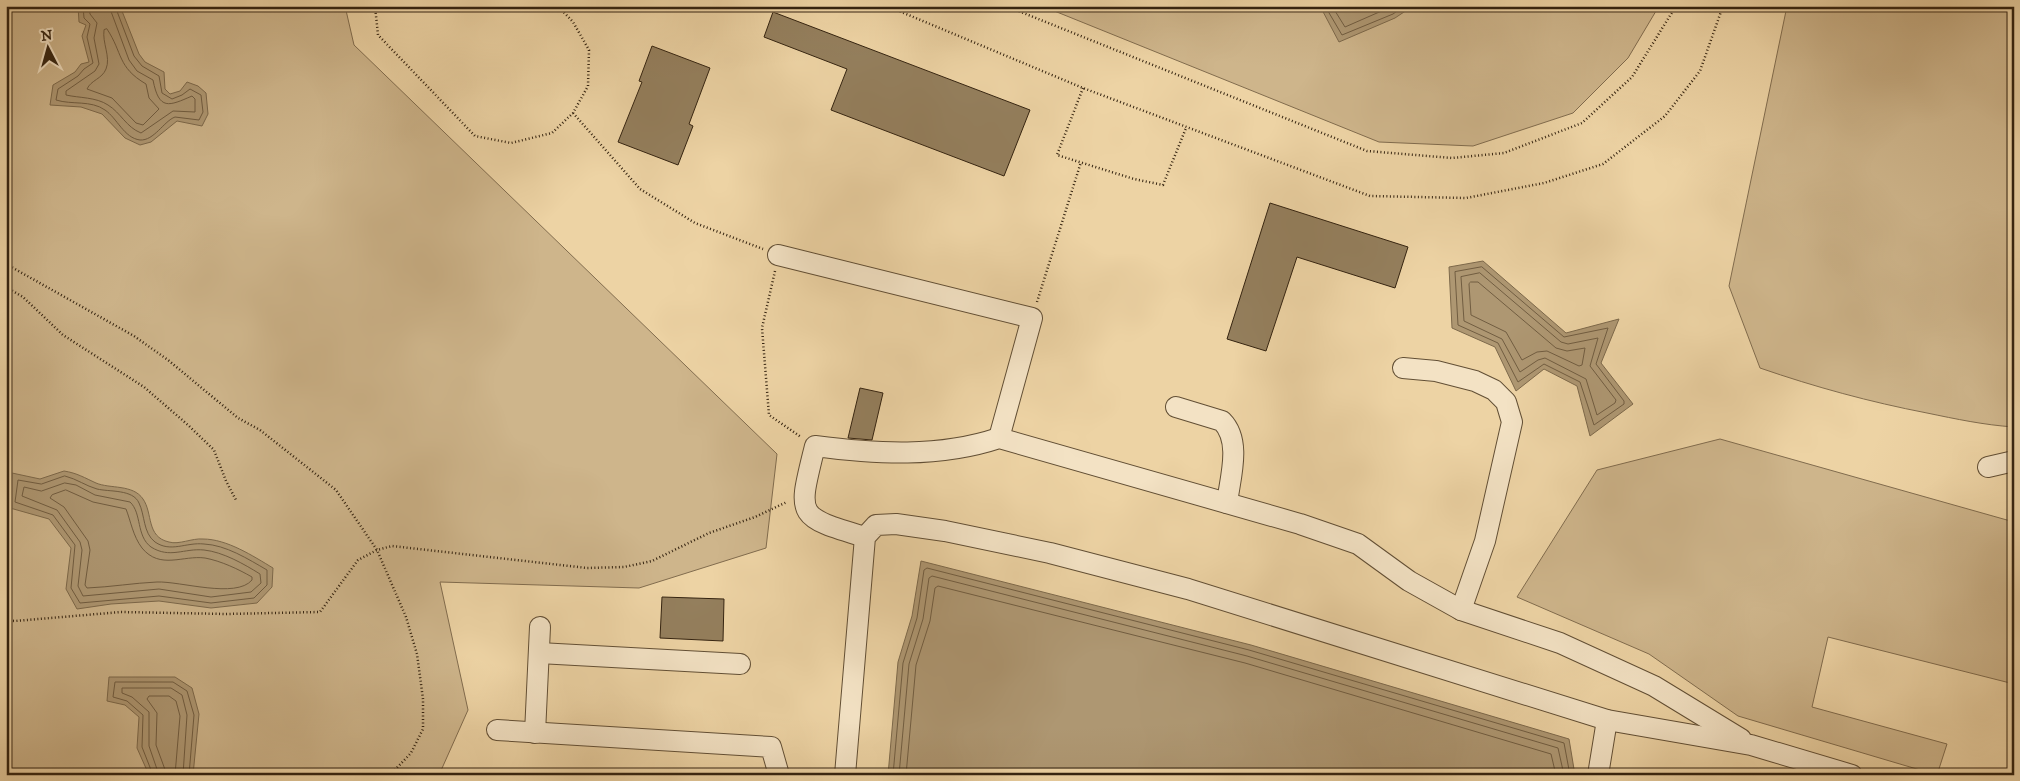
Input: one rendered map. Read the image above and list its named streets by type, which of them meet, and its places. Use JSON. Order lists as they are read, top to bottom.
{
  "north": "top"
}
